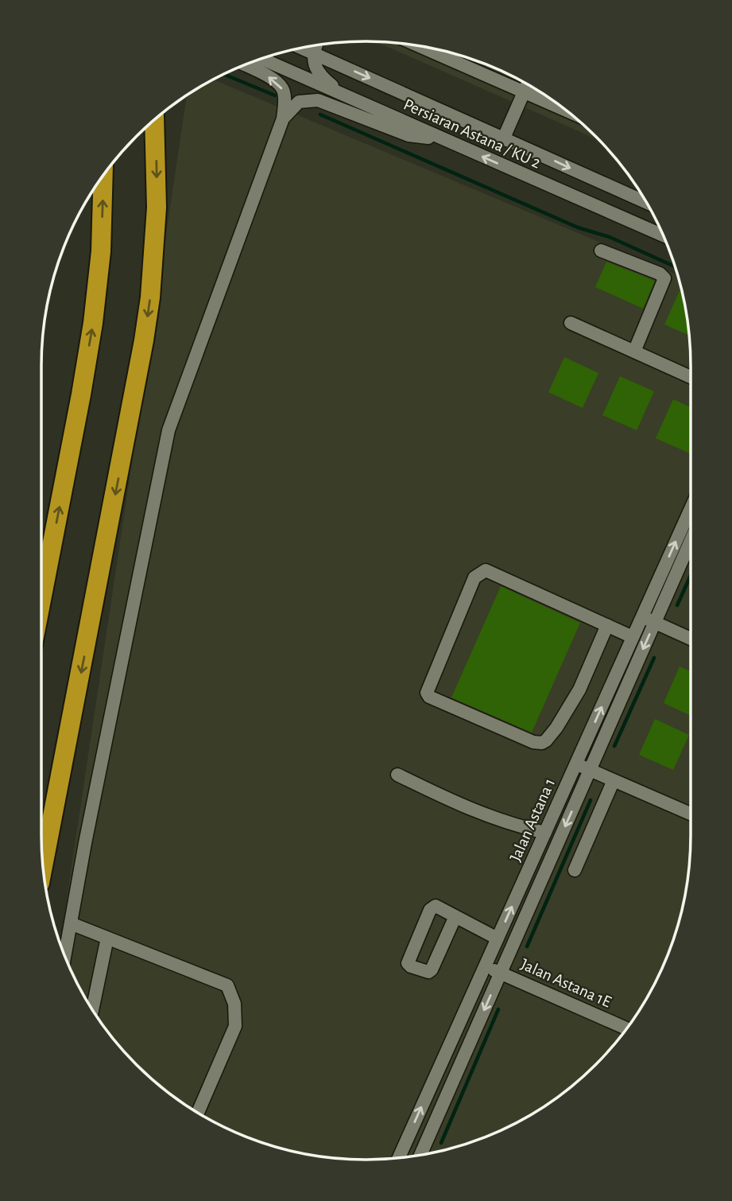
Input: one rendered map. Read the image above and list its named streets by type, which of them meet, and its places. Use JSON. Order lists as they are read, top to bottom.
{
  "streets": {
    "street": ["Persiaran Astana / KU 2", "Jalan Astana 1", "Jalan Astana 1E"]
  },
  "crossings": [
    ["Jalan Astana 1", "Jalan Astana 1E"]
  ]
}
